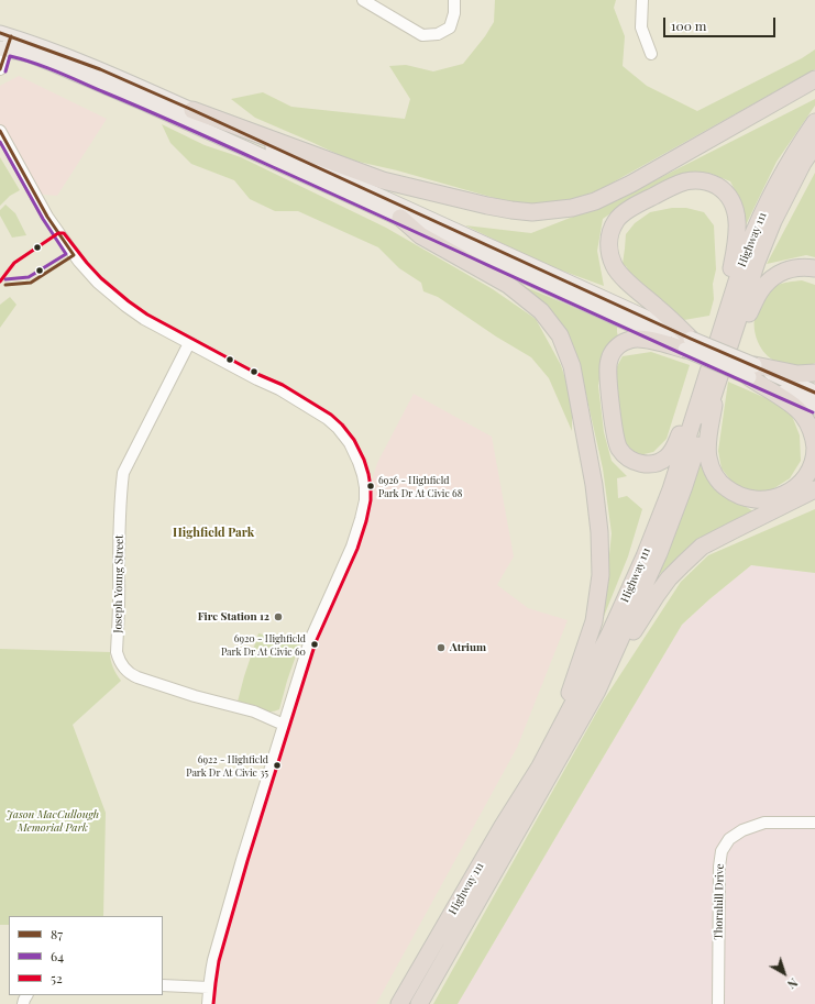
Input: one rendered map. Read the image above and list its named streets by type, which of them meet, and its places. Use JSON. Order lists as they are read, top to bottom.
{
  "streets": {
    "highway": ["Highway 111"],
    "street": ["Joseph Young Street", "Thornhill Drive"]
  },
  "districts": ["Highfield Park"],
  "parks": ["Jason MacCullough Memorial Park"],
  "places": [
    "6926 - Highfield Park Dr At Civic 68",
    "Fire Station 12",
    "6920 - Highfield Park Dr At Civic 60",
    "Atrium",
    "6922 - Highfield Park Dr At Civic 35"
  ],
  "lines": ["transit line 87", "transit line 64", "transit line 52"],
  "legend": ["87", "64", "52"],
  "scale_bar": "100 m",
  "north": "bottom right"
}
